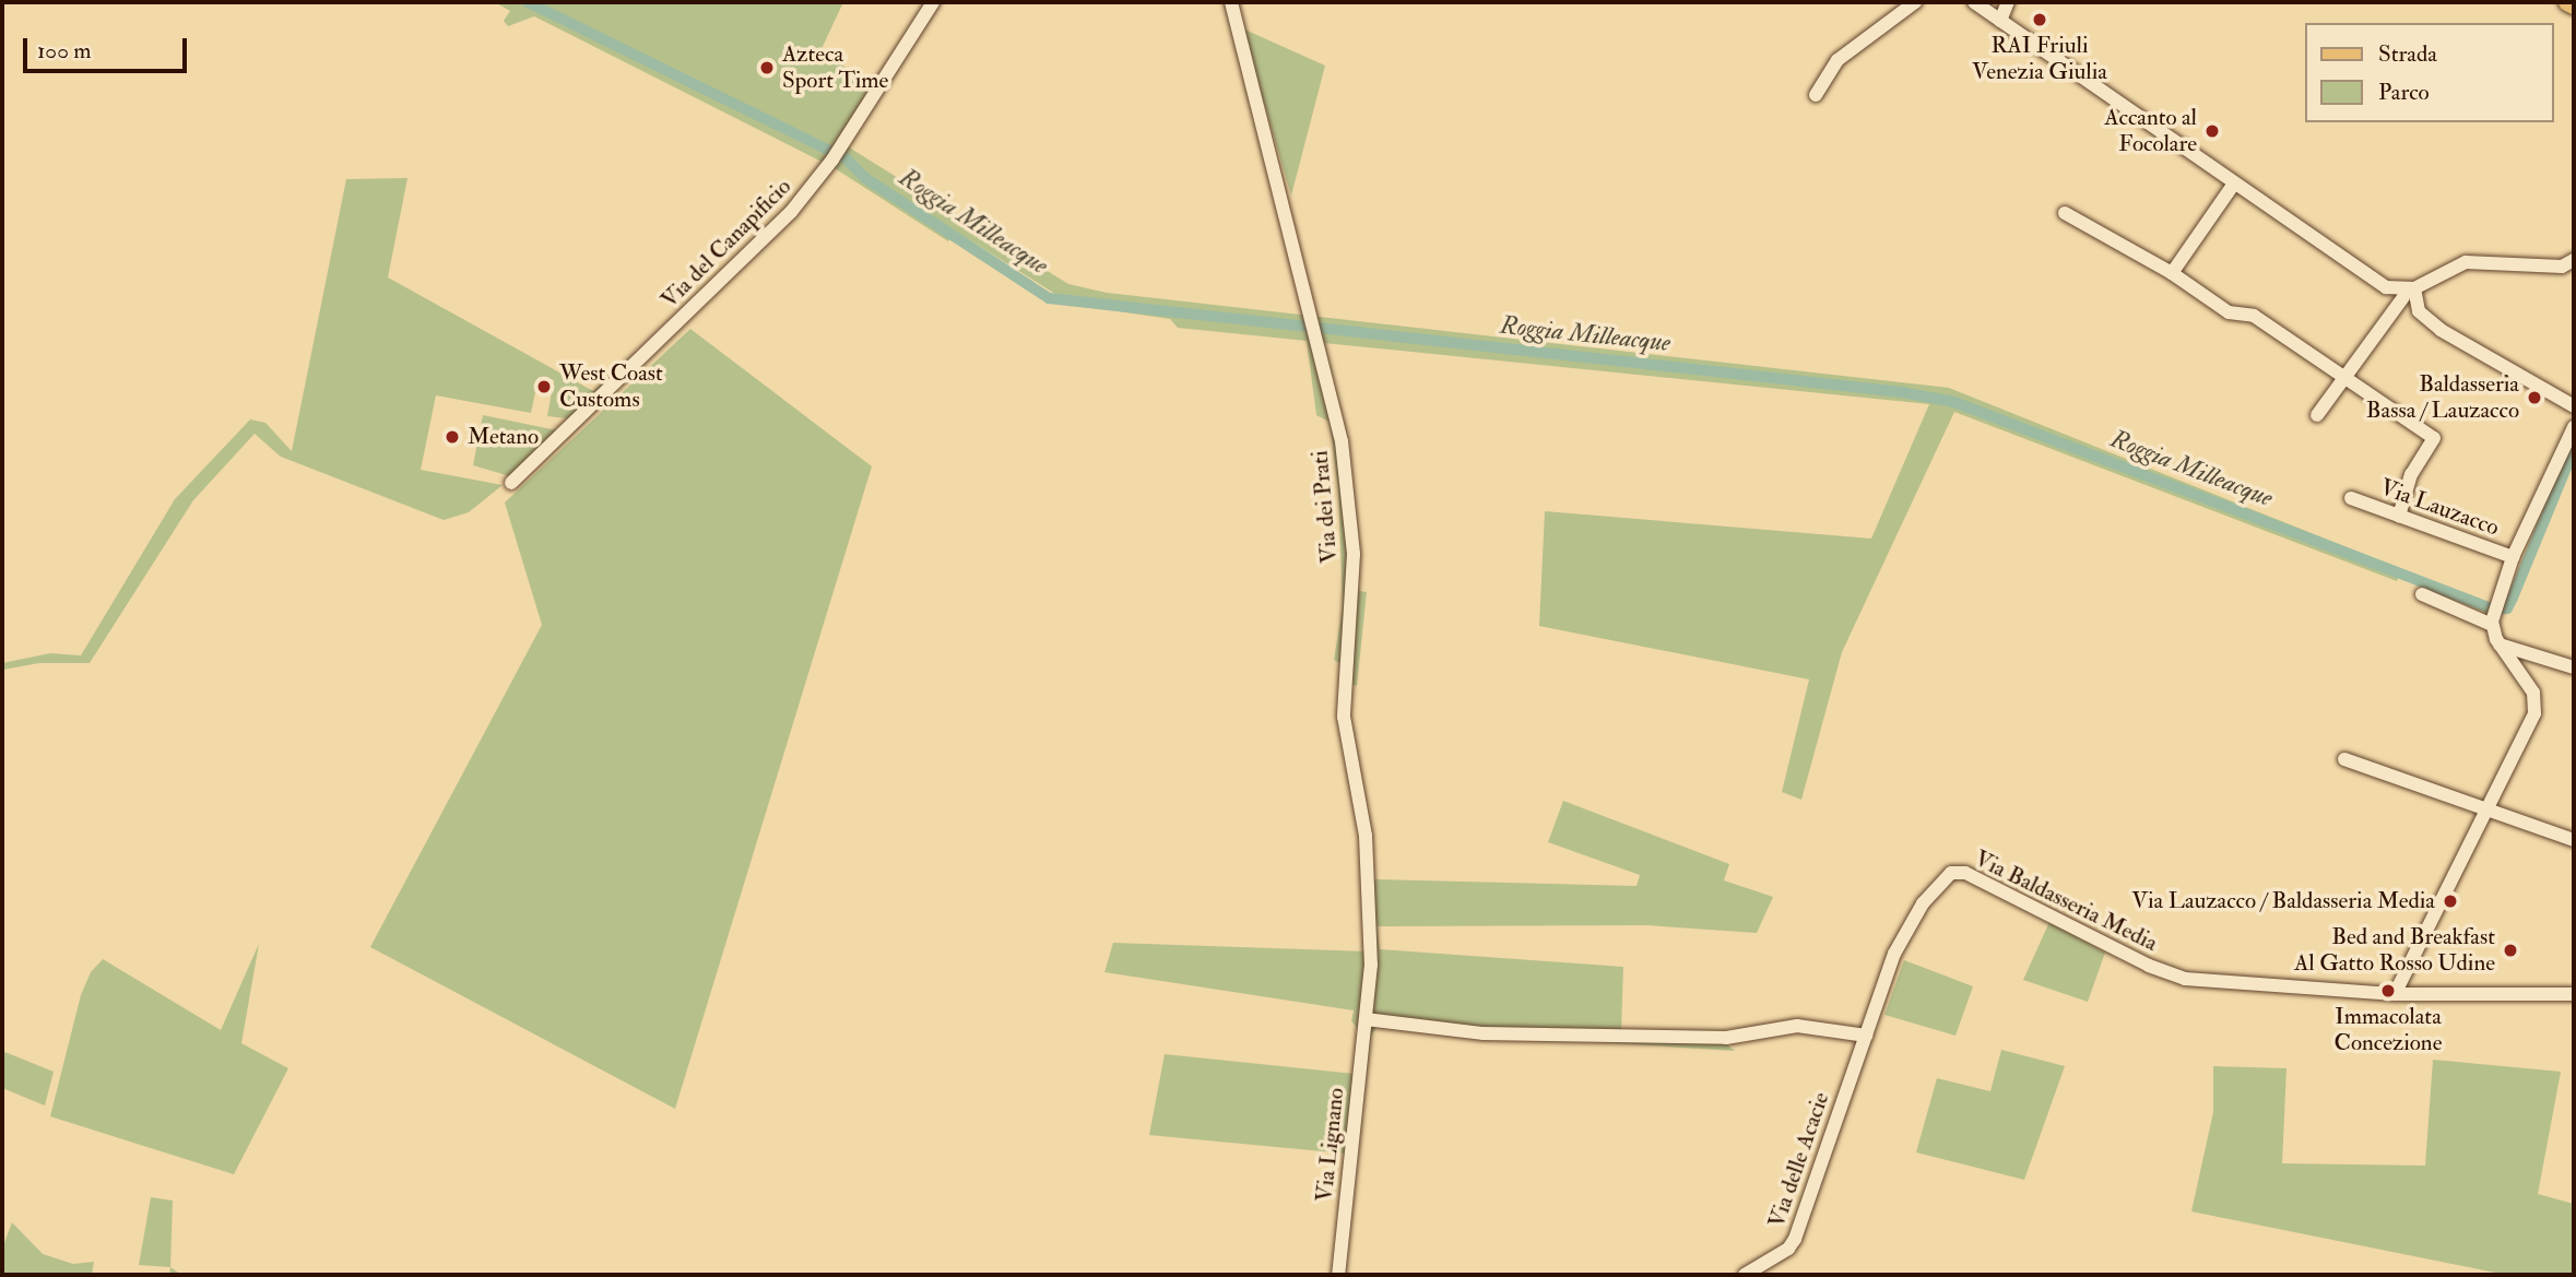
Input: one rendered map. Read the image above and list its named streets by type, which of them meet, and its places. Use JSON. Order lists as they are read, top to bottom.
{
  "streets": {
    "street": [
      "Via del Canapificio",
      "Via dei Prati",
      "Via Lauzacco",
      "Via Baldasseria Media",
      "Via Lignano",
      "Via delle Acacie"
    ]
  },
  "crossings": [
    ["Via dei Prati", "Via Lignano"],
    ["Via Baldasseria Media", "Via delle Acacie"]
  ],
  "water": ["Roggia Milleacque"],
  "places": [
    "RAI Friuli Venezia Giulia",
    "Azteca Sport Time",
    "Accanto al Focolare",
    "West Coast Customs",
    "Baldasseria Bassa / Lauzacco",
    "Metano",
    "Via Lauzacco / Baldasseria Media",
    "Bed and Breakfast Al Gatto Rosso Udine",
    "Immacolata Concezione"
  ],
  "legend": ["Strada", "Parco"],
  "scale_bar": "100 m"
}
